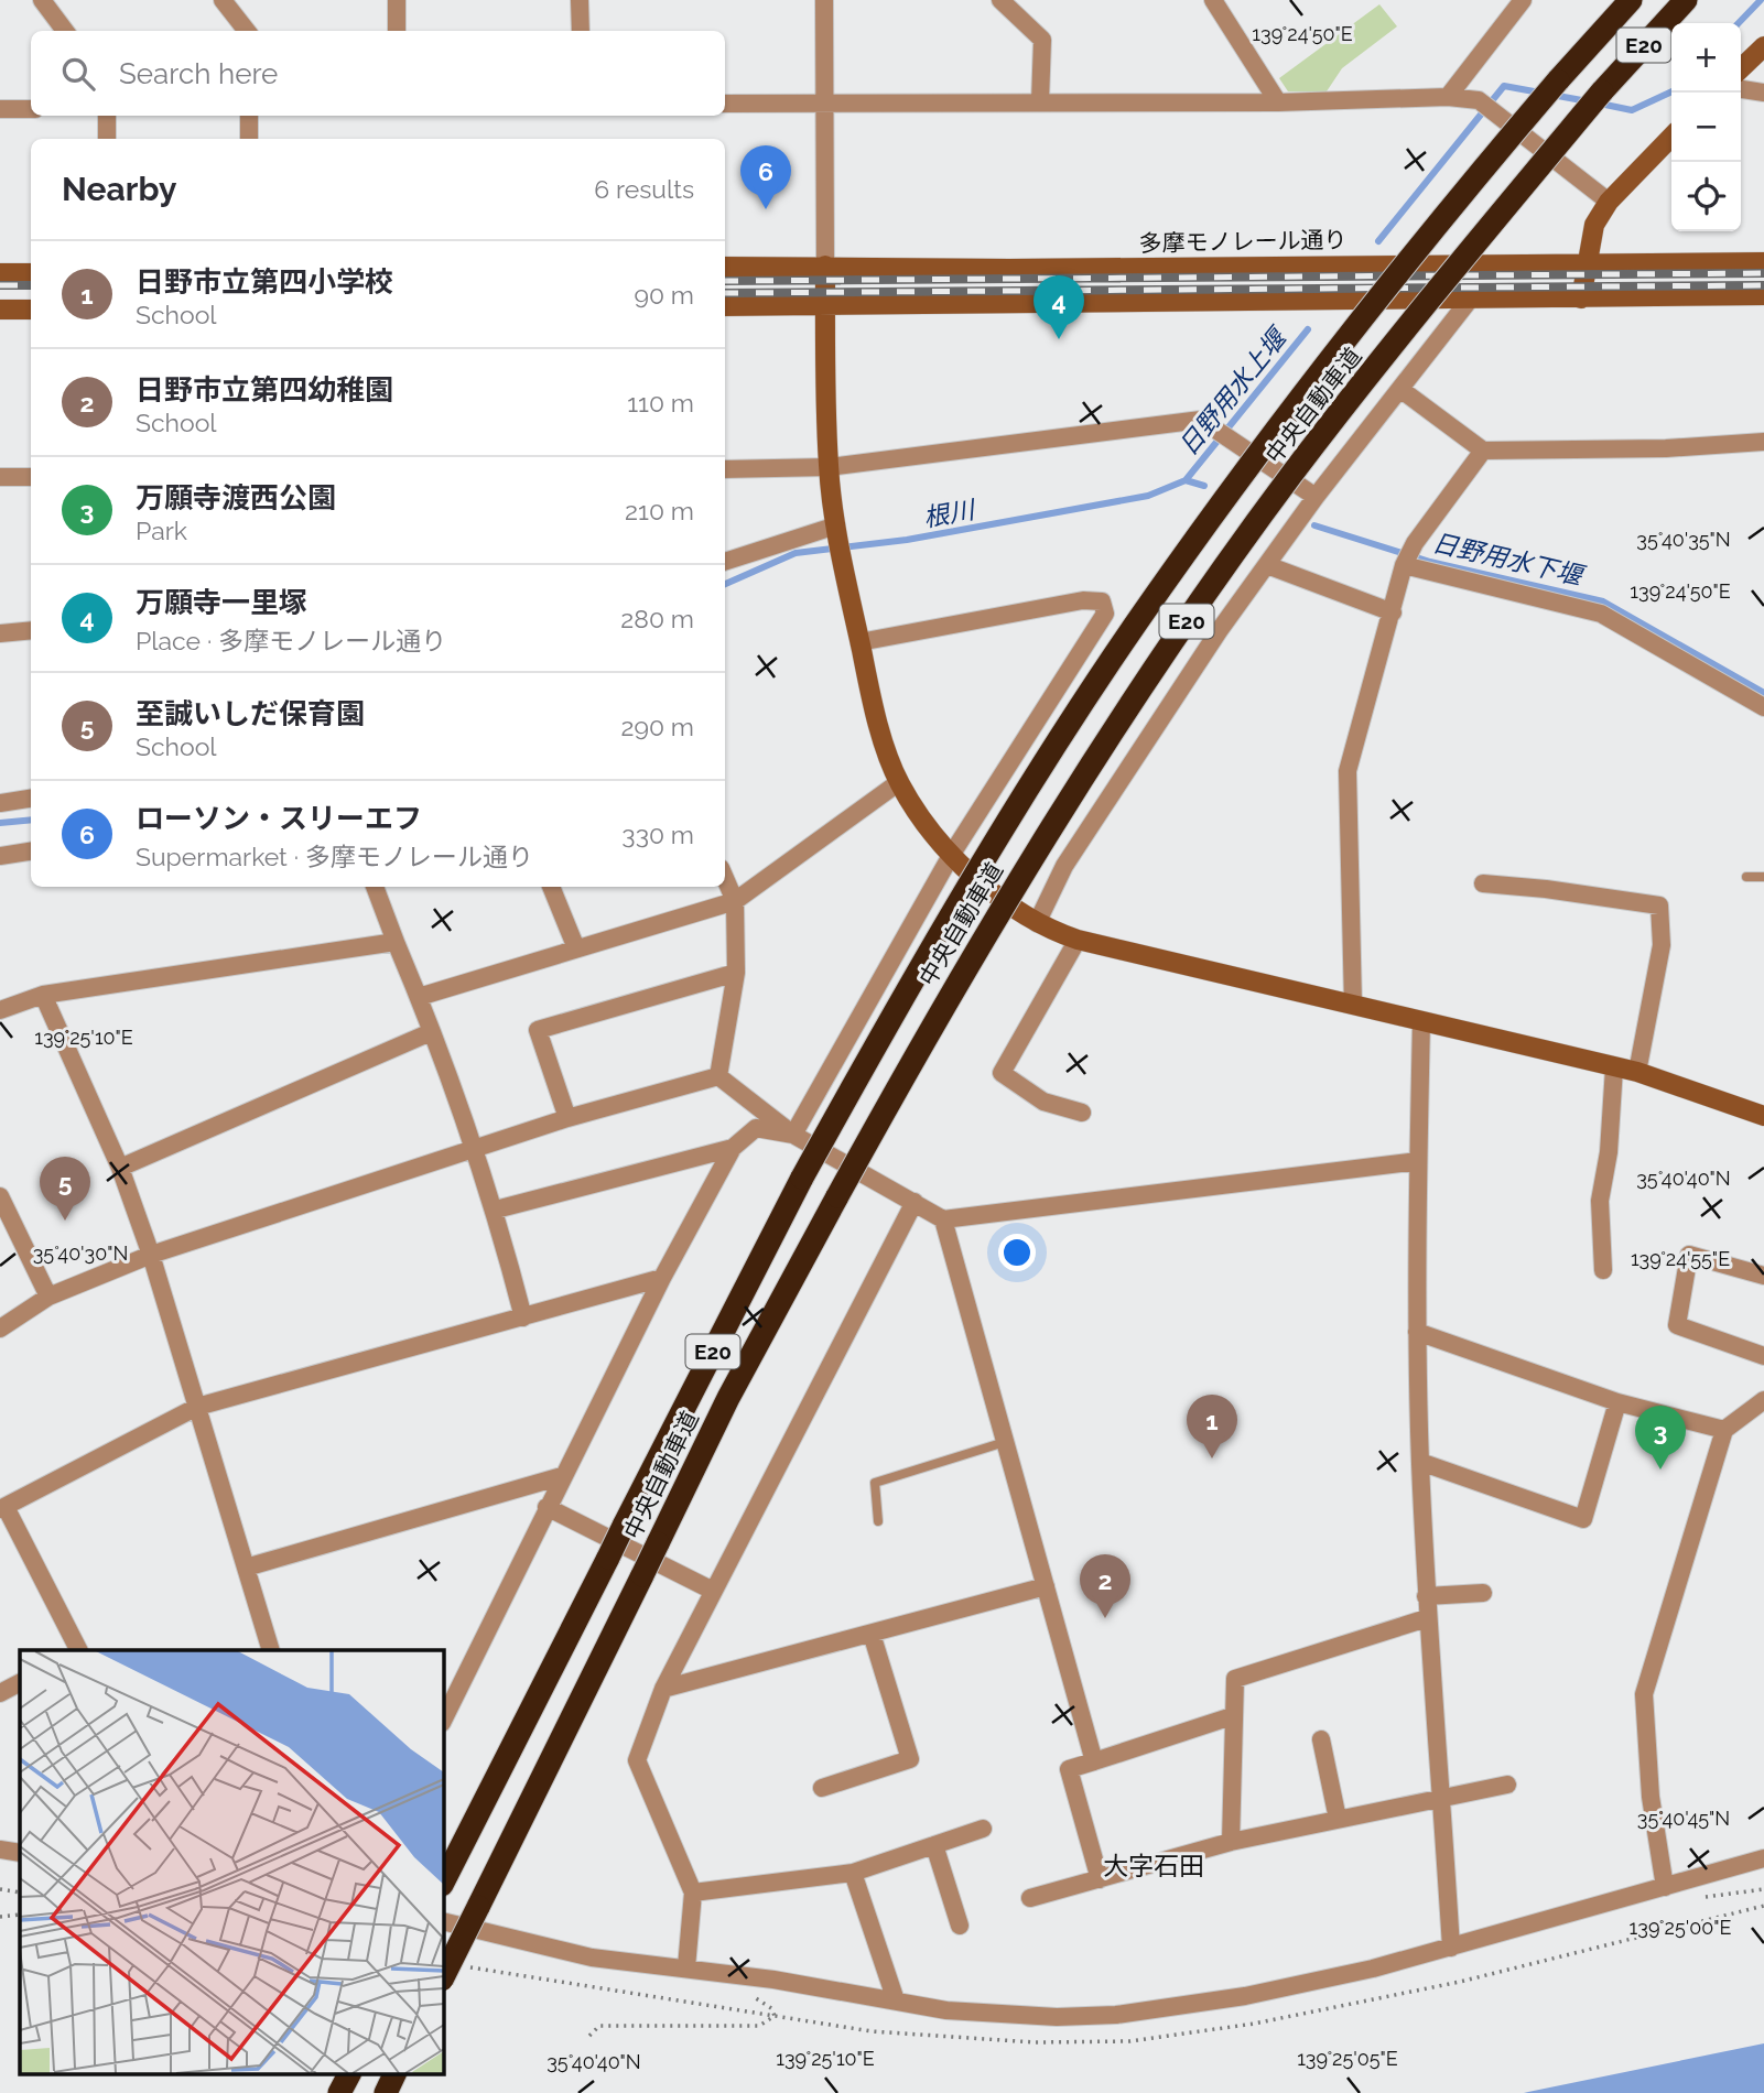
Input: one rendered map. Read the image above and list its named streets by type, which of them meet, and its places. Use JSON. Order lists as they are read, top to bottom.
{
  "streets": {
    "highway": ["E20", "中央自動車道"],
    "main road": ["多摩モノレール通り"]
  },
  "districts": ["大字石田"],
  "water": ["日野用水上堰", "根川", "日野用水下堰"],
  "page": {
    "map_buttons": ["+", "−"],
    "search": "Search here",
    "heading": ["Nearby", "6 results"],
    "pins": [
      "6",
      "4",
      "5",
      "1",
      "3",
      "2"
    ],
    "list": [
      {
        "mark": "1",
        "name": "日野市立第四小学校",
        "note": "School",
        "value": "90 m"
      },
      {
        "mark": "2",
        "name": "日野市立第四幼稚園",
        "note": "School",
        "value": "110 m"
      },
      {
        "mark": "3",
        "name": "万願寺渡西公園",
        "note": "Park",
        "value": "210 m"
      },
      {
        "mark": "4",
        "name": "万願寺一里塚",
        "note": "Place · 多摩モノレール通り",
        "value": "280 m"
      },
      {
        "mark": "5",
        "name": "至誠いしだ保育園",
        "note": "School",
        "value": "290 m"
      },
      {
        "mark": "6",
        "name": "ローソン・スリーエフ",
        "note": "Supermarket · 多摩モノレール通り",
        "value": "330 m"
      }
    ]
  },
  "coordinates": [
    "139°24'50\"E",
    "35°40'35\"N",
    "139°25'10\"E",
    "35°40'40\"N",
    "35°40'30\"N",
    "139°24'55\"E",
    "35°40'45\"N",
    "139°25'00\"E",
    "139°25'05\"E"
  ]
}
